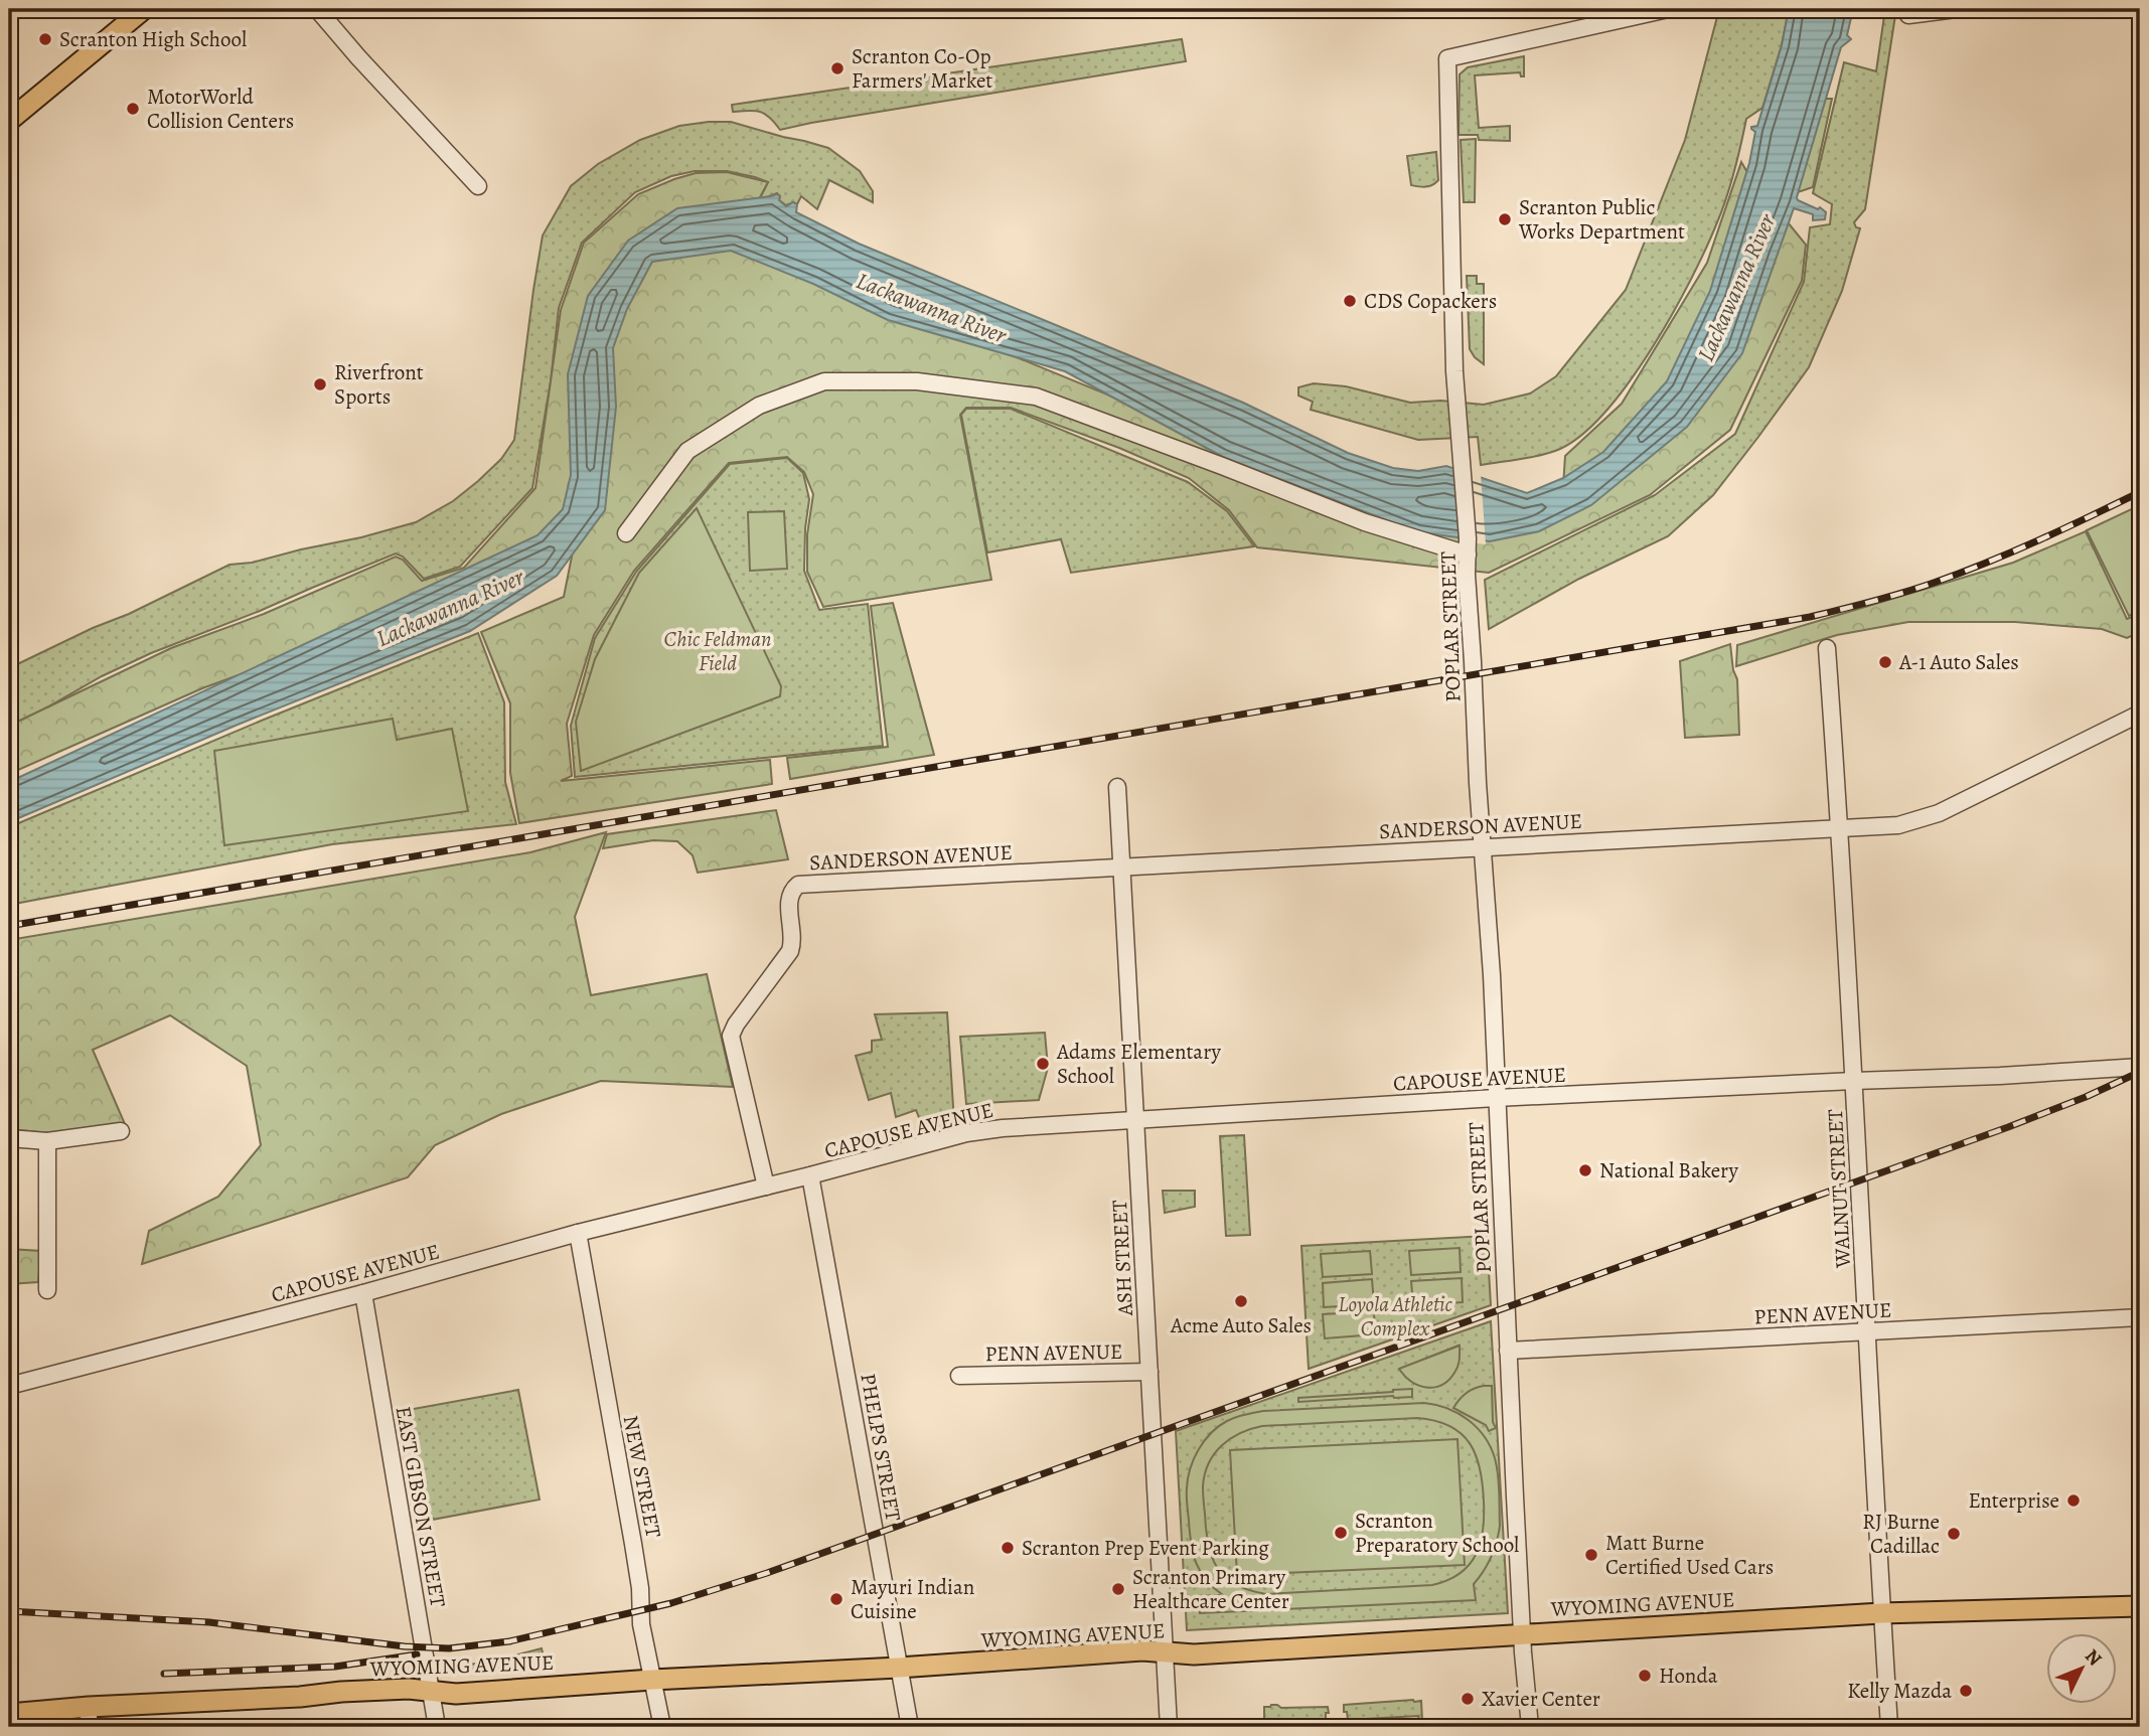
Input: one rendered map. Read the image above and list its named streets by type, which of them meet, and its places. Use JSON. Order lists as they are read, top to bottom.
{
  "streets": {
    "main road": ["WYOMING AVENUE"],
    "street": [
      "POPLAR STREET",
      "SANDERSON AVENUE",
      "CAPOUSE AVENUE",
      "WALNUT STREET",
      "ASH STREET",
      "PENN AVENUE",
      "PHELPS STREET",
      "NEW STREET",
      "EAST GIBSON STREET"
    ]
  },
  "crossings": [
    ["POPLAR STREET", "SANDERSON AVENUE"],
    ["POPLAR STREET", "CAPOUSE AVENUE"],
    ["POPLAR STREET", "PENN AVENUE"],
    ["POPLAR STREET", "WYOMING AVENUE"],
    ["SANDERSON AVENUE", "CAPOUSE AVENUE"],
    ["SANDERSON AVENUE", "WALNUT STREET"],
    ["SANDERSON AVENUE", "ASH STREET"],
    ["CAPOUSE AVENUE", "WALNUT STREET"],
    ["CAPOUSE AVENUE", "ASH STREET"],
    ["CAPOUSE AVENUE", "PHELPS STREET"],
    ["CAPOUSE AVENUE", "NEW STREET"],
    ["CAPOUSE AVENUE", "EAST GIBSON STREET"],
    ["WALNUT STREET", "PENN AVENUE"],
    ["WALNUT STREET", "WYOMING AVENUE"],
    ["ASH STREET", "PENN AVENUE"],
    ["ASH STREET", "WYOMING AVENUE"],
    ["PHELPS STREET", "WYOMING AVENUE"],
    ["NEW STREET", "WYOMING AVENUE"],
    ["EAST GIBSON STREET", "WYOMING AVENUE"]
  ],
  "water": ["Lackawanna River"],
  "parks": ["Chic Feldman Field", "Loyola Athletic Complex"],
  "places": [
    "Scranton High School",
    "Scranton Co-Op Farmers' Market",
    "MotorWorld Collision Centers",
    "Scranton Public Works Department",
    "CDS Copackers",
    "Riverfront Sports",
    "A-1 Auto Sales",
    "Adams Elementary School",
    "National Bakery",
    "Acme Auto Sales",
    "Enterprise",
    "Scranton Preparatory School",
    "RJ Burne Cadillac",
    "Scranton Prep Event Parking",
    "Matt Burne Certified Used Cars",
    "Scranton Primary Healthcare Center",
    "Mayuri Indian Cuisine",
    "Honda",
    "Kelly Mazda",
    "Xavier Center"
  ],
  "north": "top right"
}
